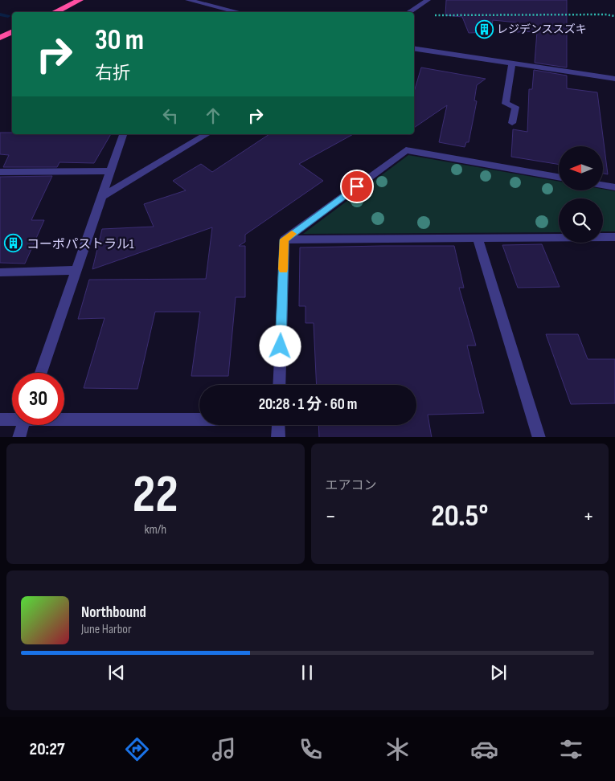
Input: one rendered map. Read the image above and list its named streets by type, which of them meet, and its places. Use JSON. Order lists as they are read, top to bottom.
{
  "places": {
    "building": ["レジデンススズキ", "コーポパストラル1"]
  },
  "north": "left",
  "page": {
    "turn": ["30 m", "右折"],
    "limit": "30",
    "trip": "20:28 · 1 分 · 60 m",
    "tile": [
      ["22", "km/h"],
      "エアコン"
    ],
    "heat": ["−", "20.5°", "+"],
    "song": ["Northbound", "June Harbor"],
    "tabs": "20:27"
  }
}
